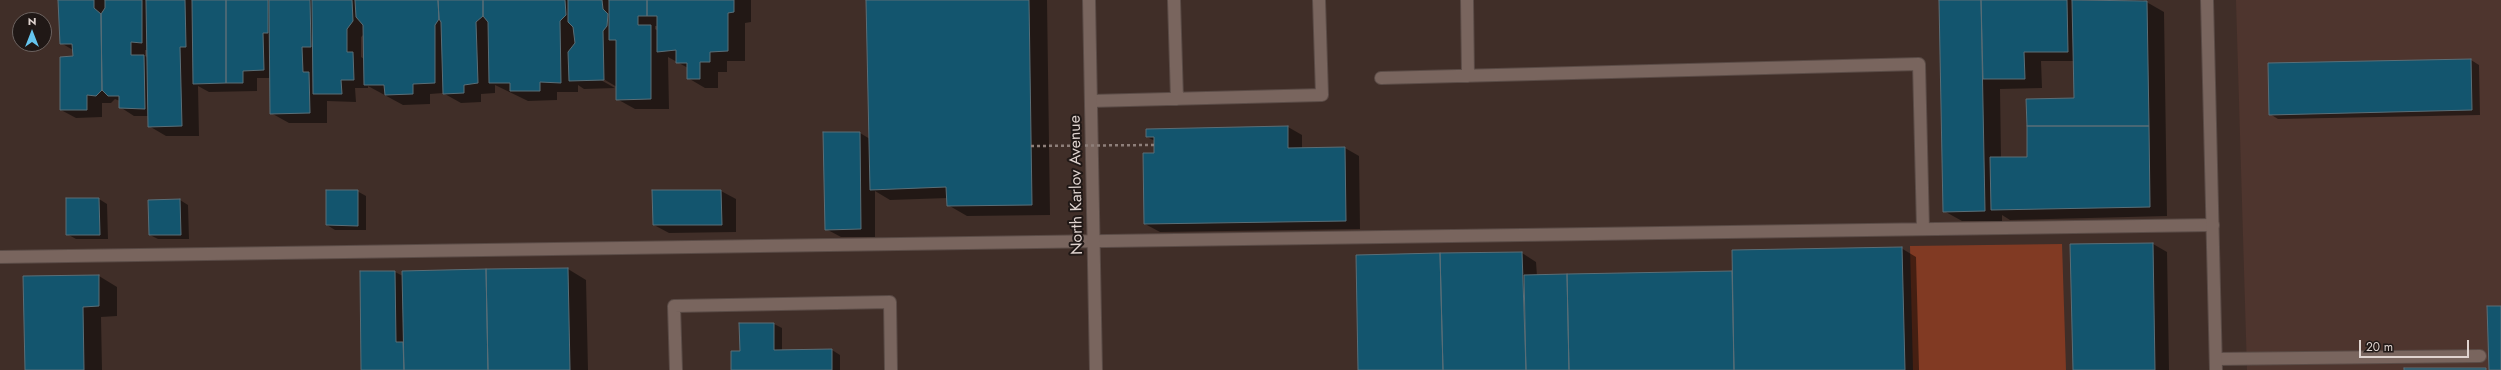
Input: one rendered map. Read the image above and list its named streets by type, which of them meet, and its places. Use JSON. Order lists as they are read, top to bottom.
{
  "streets": {
    "street": ["North Karlov Avenue"]
  },
  "scale_bar": "20 m",
  "north": "top"
}
